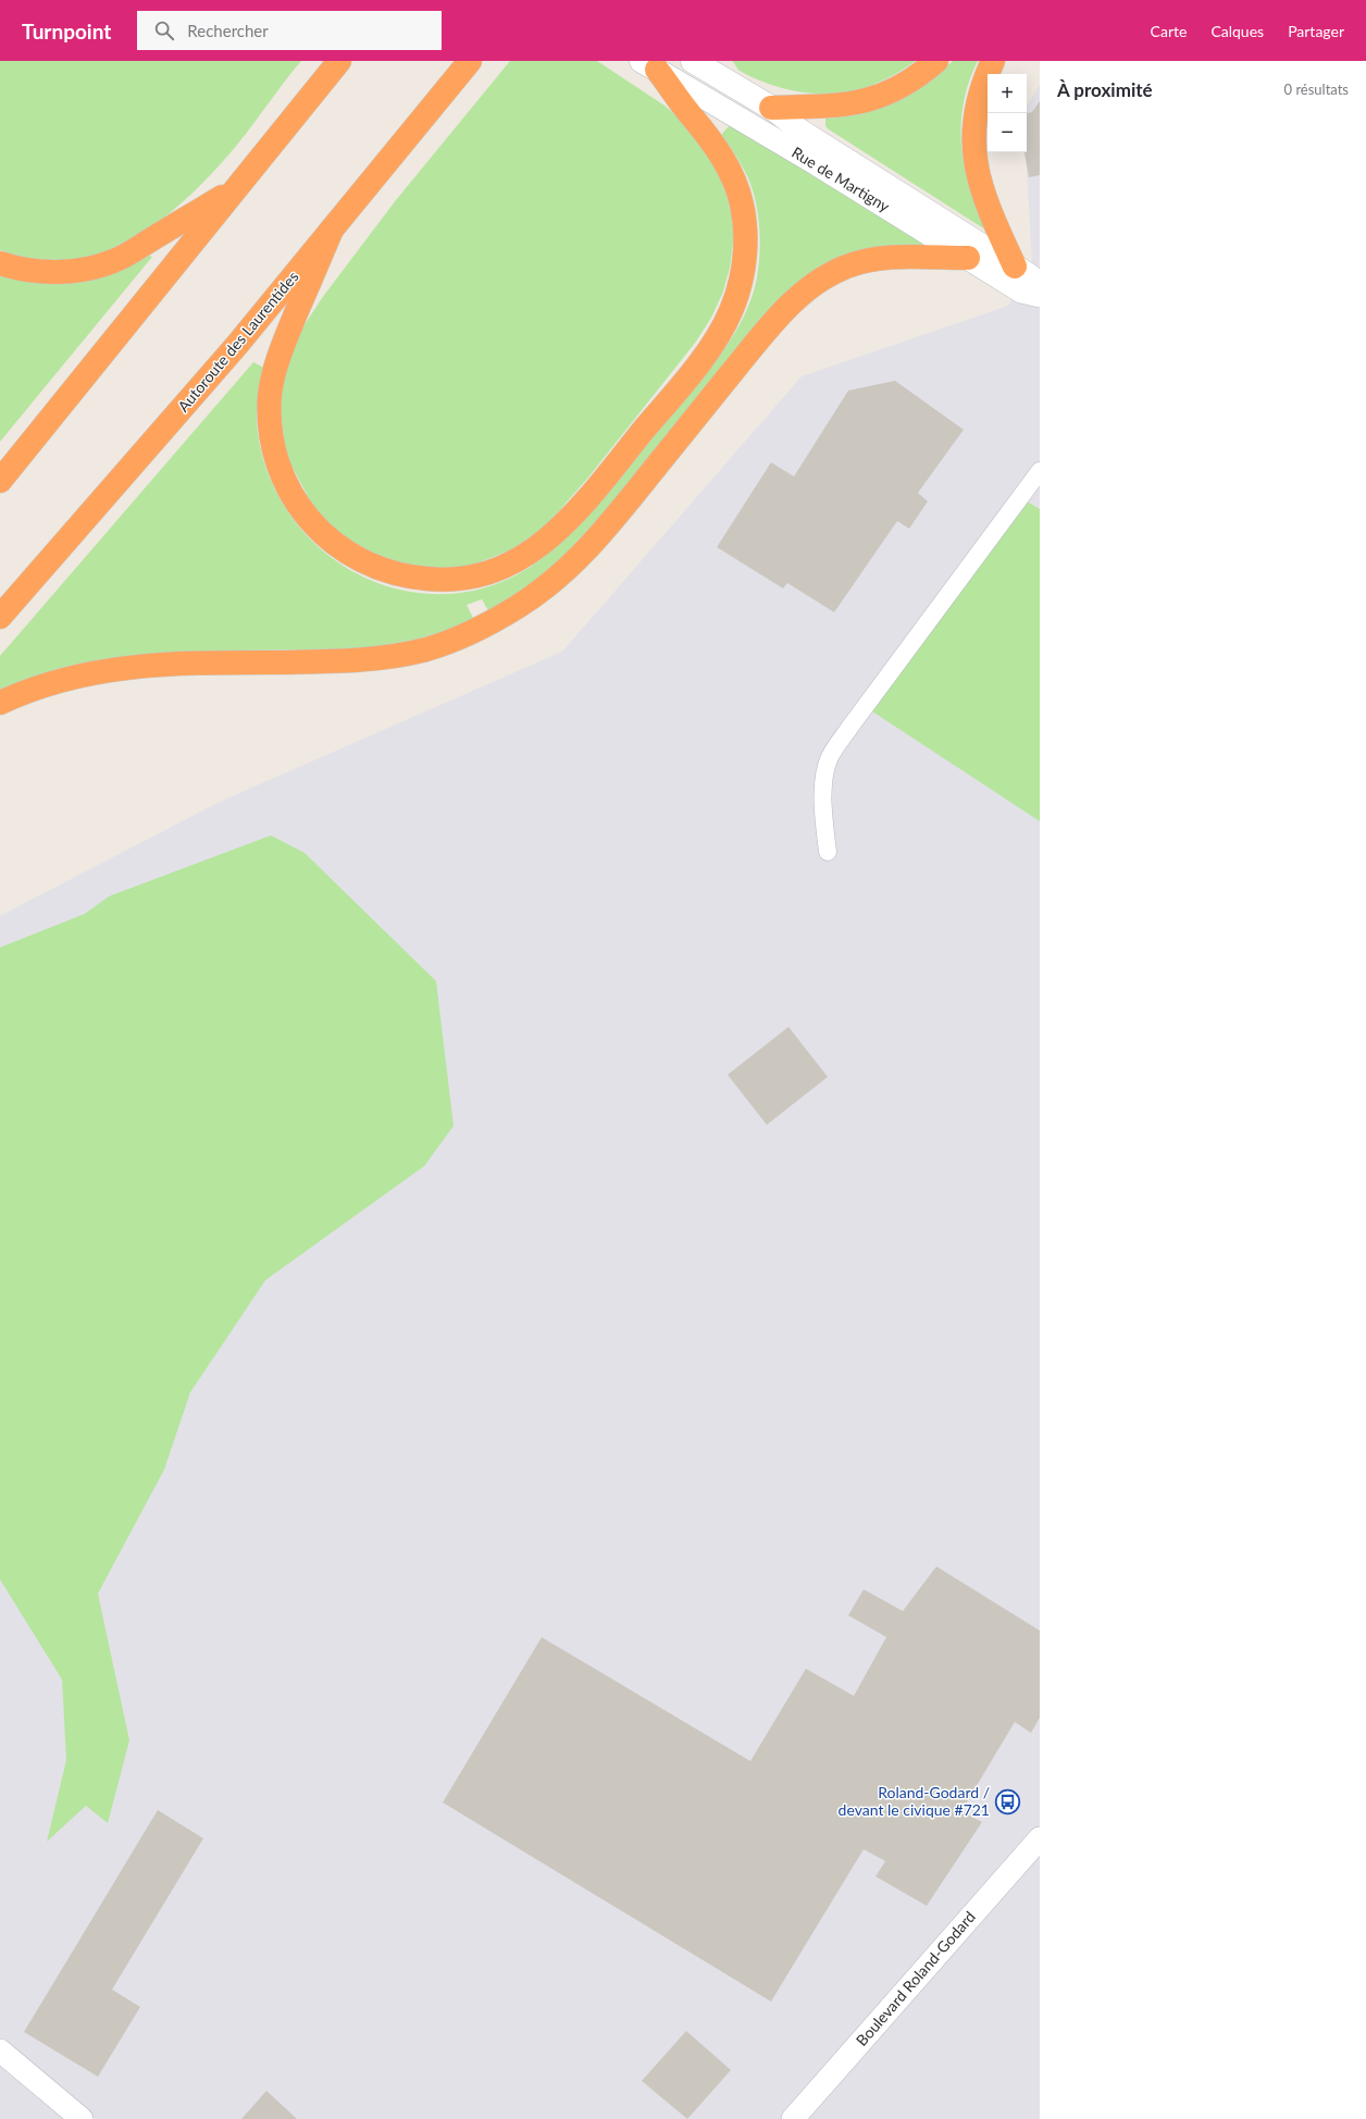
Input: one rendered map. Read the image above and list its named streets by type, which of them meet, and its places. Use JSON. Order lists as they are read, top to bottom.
{
  "streets": {
    "highway": ["Autoroute des Laurentides"],
    "main road": ["Rue de Martigny"],
    "street": ["Boulevard Roland-Godard"]
  },
  "places": {
    "bus stop": ["Roland-Godard / devant le civique #721"]
  },
  "page": {
    "header": "Turnpoint",
    "search": "Rechercher",
    "nav": ["Carte", "Calques", "Partager"],
    "heading": ["À proximité", "0 résultats"],
    "map_buttons": ["+", "−"]
  }
}
